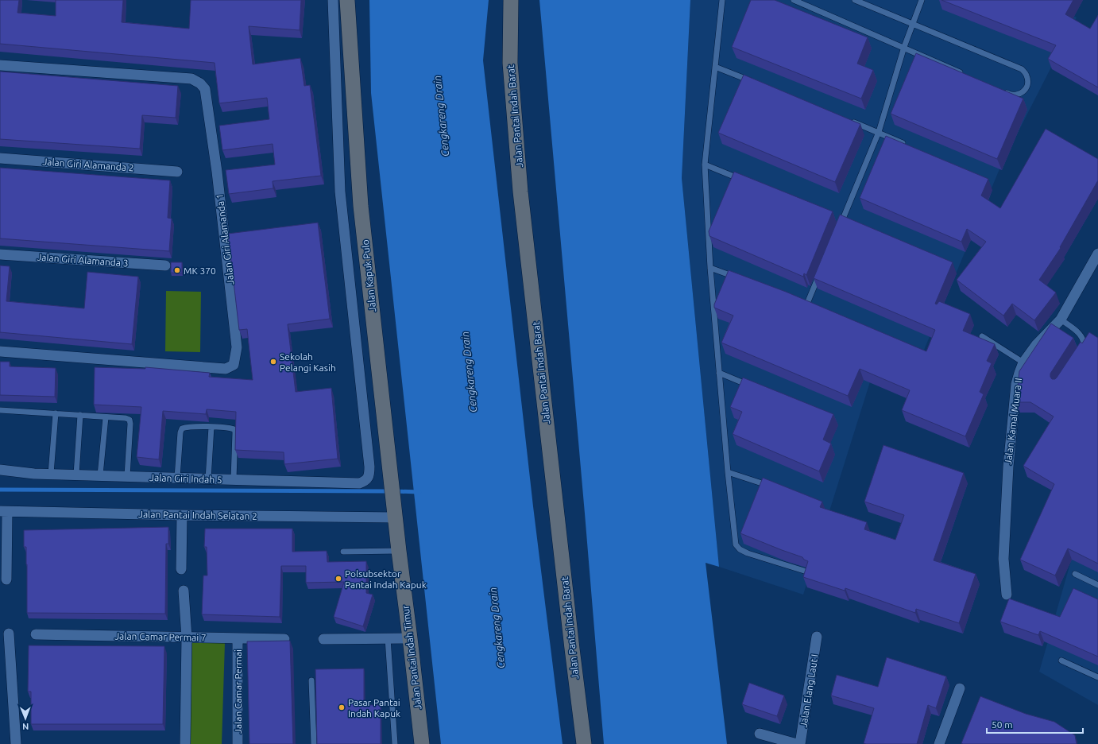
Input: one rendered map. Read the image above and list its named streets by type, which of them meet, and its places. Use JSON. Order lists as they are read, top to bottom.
{
  "streets": {
    "main road": ["Jalan Pantai Indah Barat", "Jalan Kapuk Pulo", "Jalan Pantai Indah Timur"],
    "street": [
      "Jalan Giri Alamanda 2",
      "Jalan Giri Alamanda 1",
      "Jalan Giri Alamanda 3",
      "Jalan Kamal Muara II",
      "Jalan Giri Indah 5",
      "Jalan Pantai Indah Selatan 2",
      "Jalan Camar Permai 7",
      "Jalan Elang Laut I",
      "Jalan Camar Permai"
    ]
  },
  "crossings": [
    ["Jalan Kapuk Pulo", "Jalan Pantai Indah Selatan 2"],
    ["Jalan Kapuk Pulo", "Jalan Pantai Indah Timur"],
    ["Jalan Camar Permai 7", "Jalan Camar Permai"]
  ],
  "water": ["Cengkareng Drain"],
  "places": [
    "MK 370",
    "Sekolah Pelangi Kasih",
    "Polsubsektor Pantai Indah Kapuk",
    "Pasar Pantai Indah Kapuk"
  ],
  "scale_bar": "50 m",
  "north": "bottom"
}
